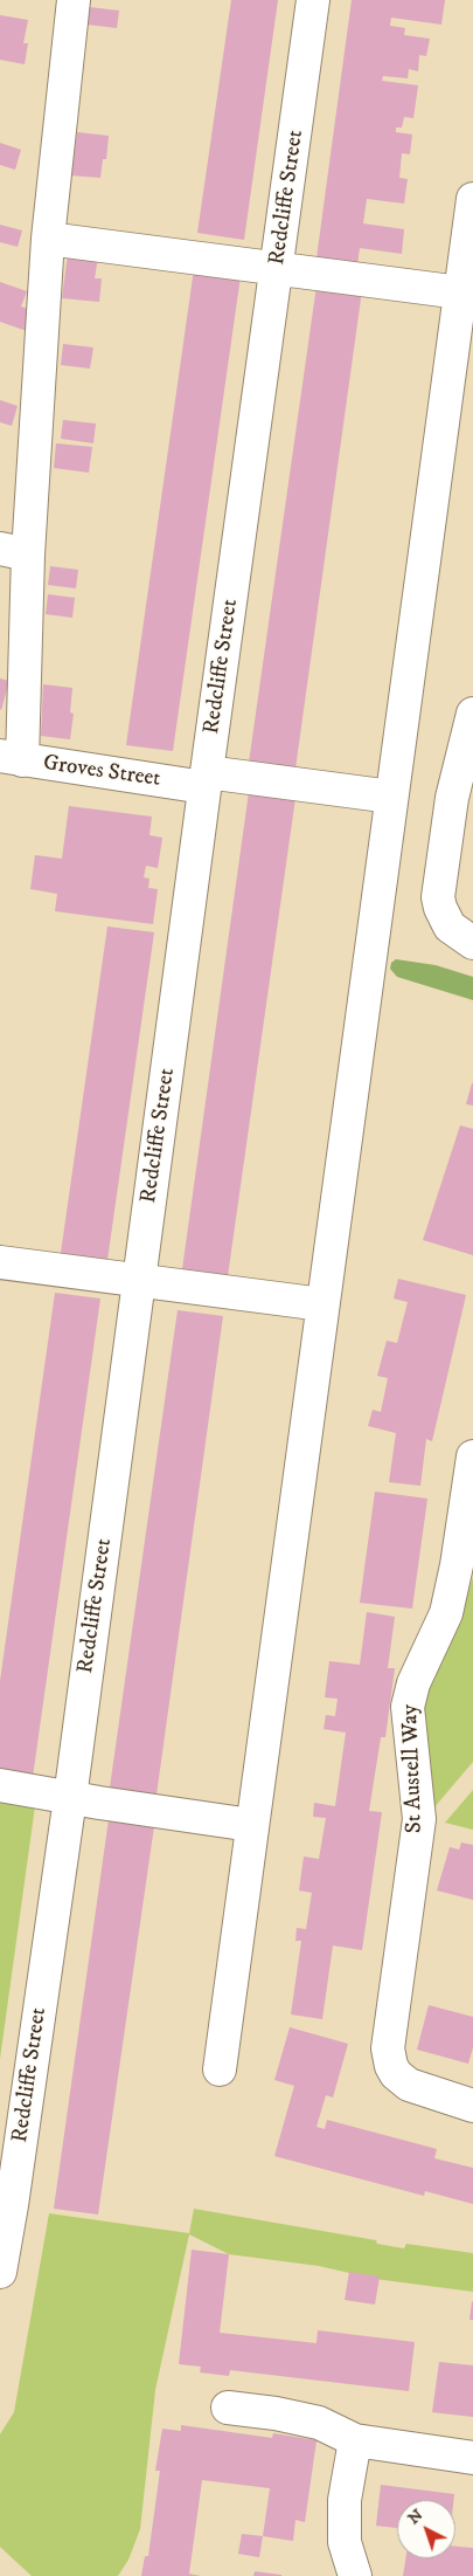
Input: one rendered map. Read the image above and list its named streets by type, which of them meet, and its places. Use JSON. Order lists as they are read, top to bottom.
{
  "streets": {
    "street": ["Redcliffe Street", "Groves Street", "St Austell Way"]
  },
  "crossings": [
    ["Redcliffe Street", "Groves Street"]
  ],
  "north": "top left"
}
